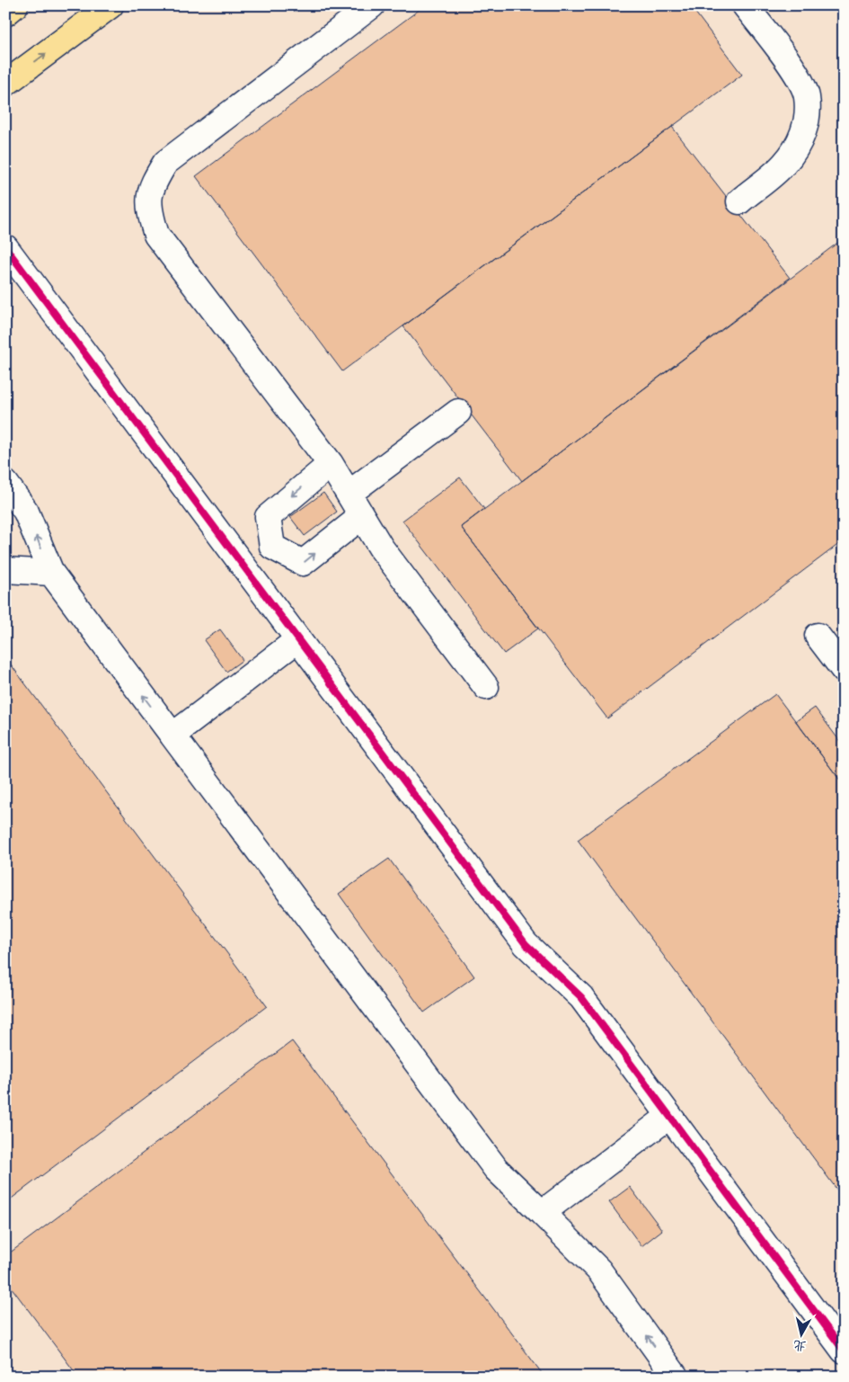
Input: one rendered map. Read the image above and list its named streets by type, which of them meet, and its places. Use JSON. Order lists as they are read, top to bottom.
{
  "north": "bottom"
}
